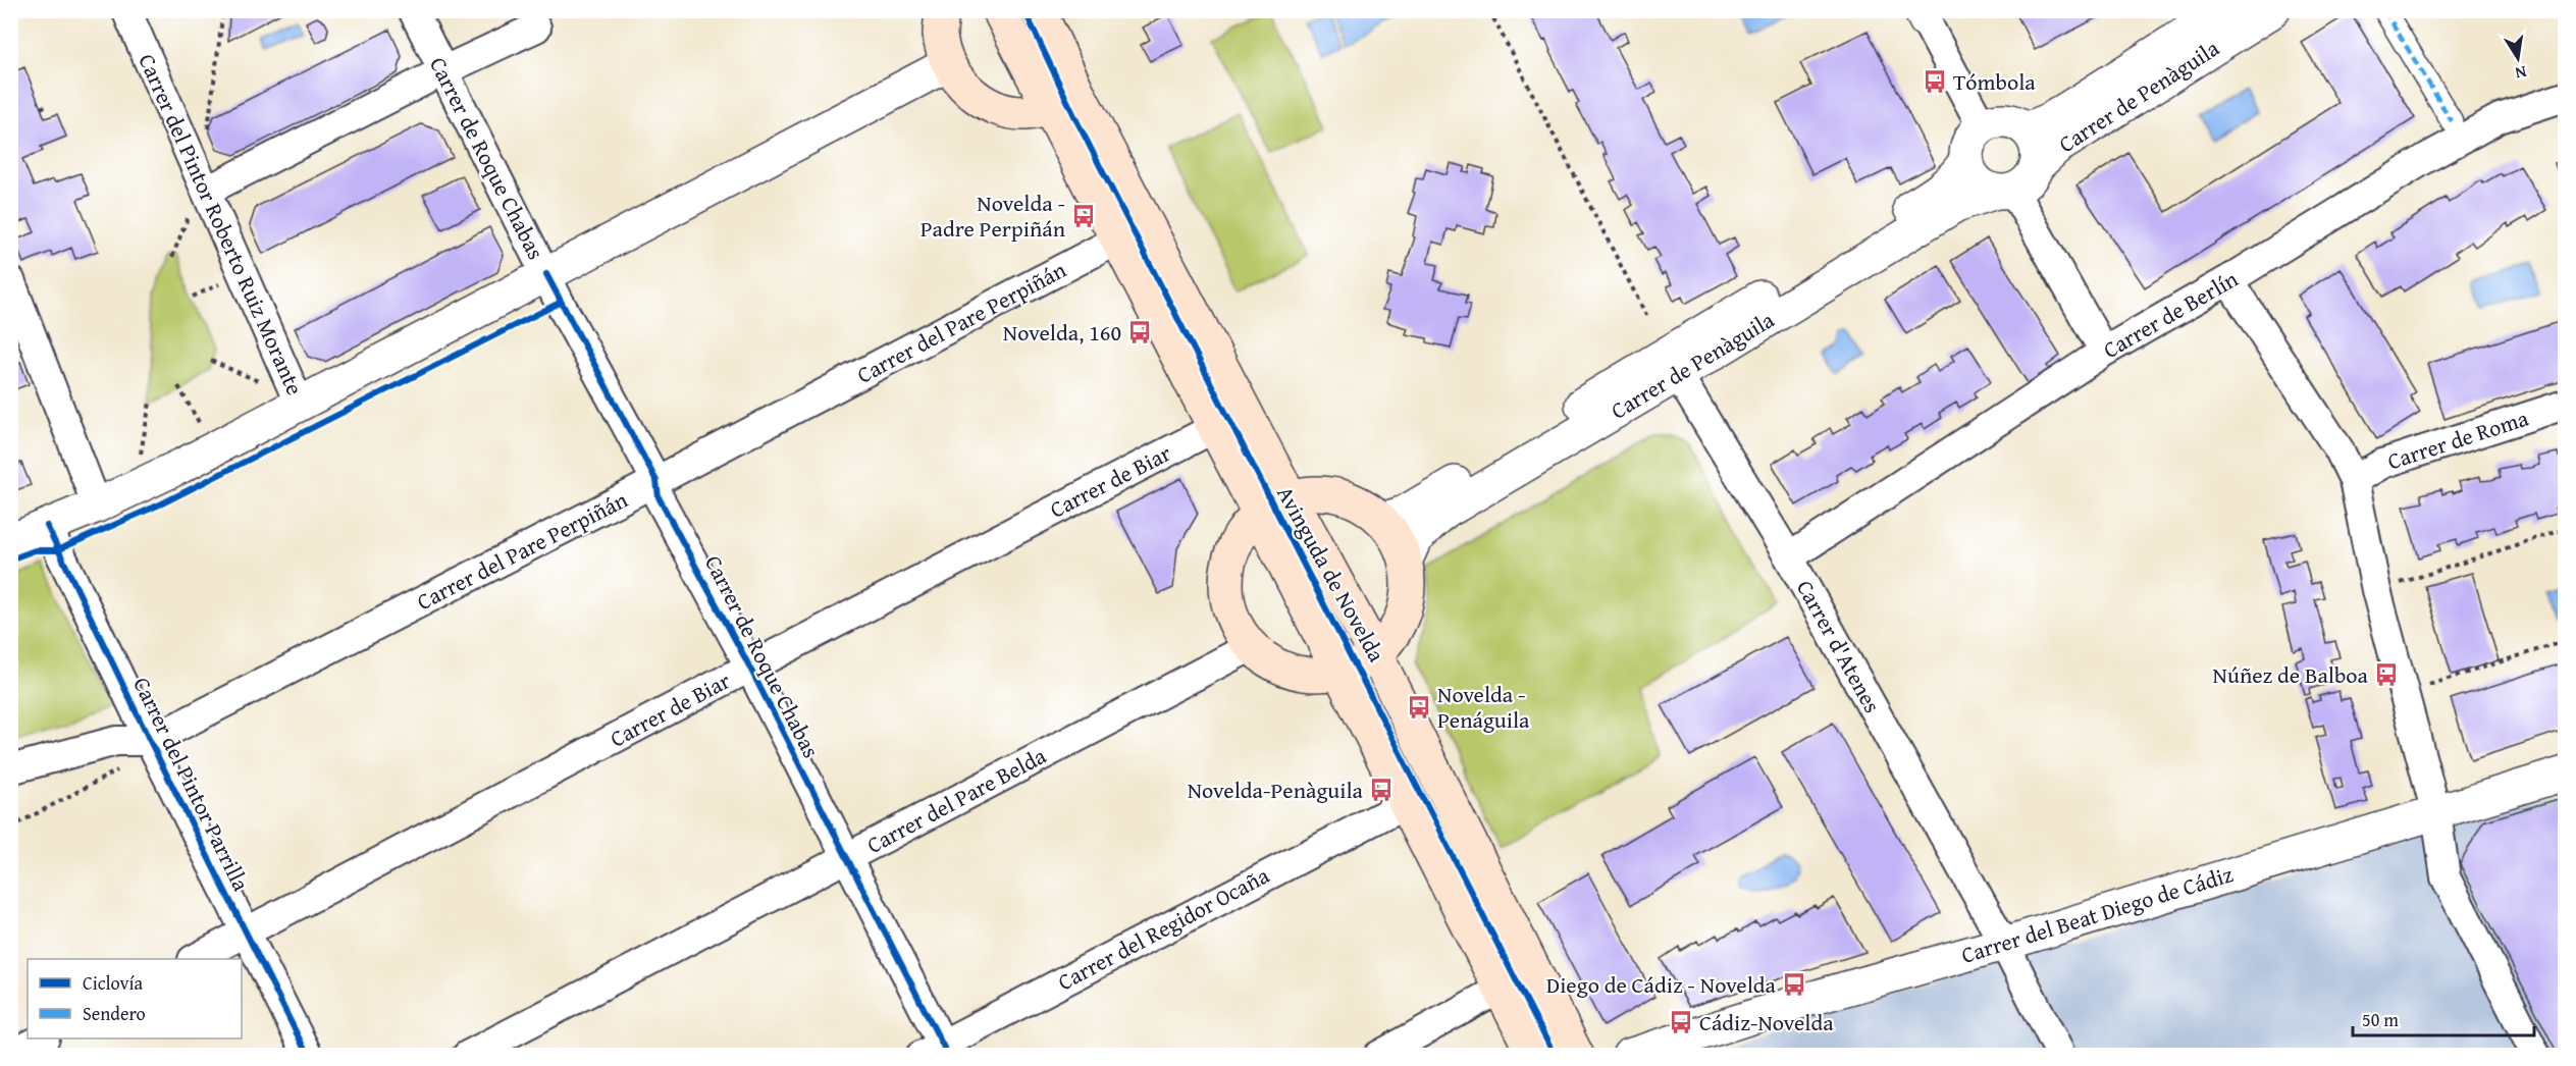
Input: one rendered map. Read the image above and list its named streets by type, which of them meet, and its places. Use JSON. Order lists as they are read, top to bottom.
{
  "streets": {
    "main road": ["Avinguda de Novelda"],
    "street": [
      "Carrer de Penàguila",
      "Carrer de Roque Chabas",
      "Carrer del Pintor Roberto Ruiz Morante",
      "Carrer de Berlín",
      "Carrer del Pare Perpiñán",
      "Carrer de Roma",
      "Carrer de Biar",
      "Carrer d'Atenes",
      "Carrer del Pintor Parrilla",
      "Carrer del Pare Belda",
      "Carrer del Beat Diego de Cádiz",
      "Carrer del Regidor Ocaña"
    ]
  },
  "crossings": [
    ["Carrer de Penàguila", "Carrer d'Atenes"],
    ["Carrer de Roque Chabas", "Carrer del Pare Perpiñán"],
    ["Carrer de Roque Chabas", "Carrer de Biar"],
    ["Carrer de Roque Chabas", "Carrer del Pare Belda"],
    ["Carrer de Roque Chabas", "Carrer del Regidor Ocaña"],
    ["Carrer de Berlín", "Carrer d'Atenes"],
    ["Carrer del Pare Perpiñán", "Avinguda de Novelda"],
    ["Carrer del Pare Perpiñán", "Carrer del Pintor Parrilla"],
    ["Carrer de Biar", "Avinguda de Novelda"],
    ["Carrer de Biar", "Carrer del Pintor Parrilla"],
    ["Avinguda de Novelda", "Carrer del Regidor Ocaña"],
    ["Carrer d'Atenes", "Carrer del Beat Diego de Cádiz"]
  ],
  "places": {
    "bus stop": [
      "Tómbola",
      "Novelda - Padre Perpiñán",
      "Novelda, 160",
      "Núñez de Balboa",
      "Novelda - Penáguila",
      "Novelda-Penàguila",
      "Diego de Cádiz - Novelda",
      "Cádiz-Novelda"
    ]
  },
  "legend": ["Ciclovía", "Sendero"],
  "scale_bar": "50 m",
  "north": "bottom"
}
